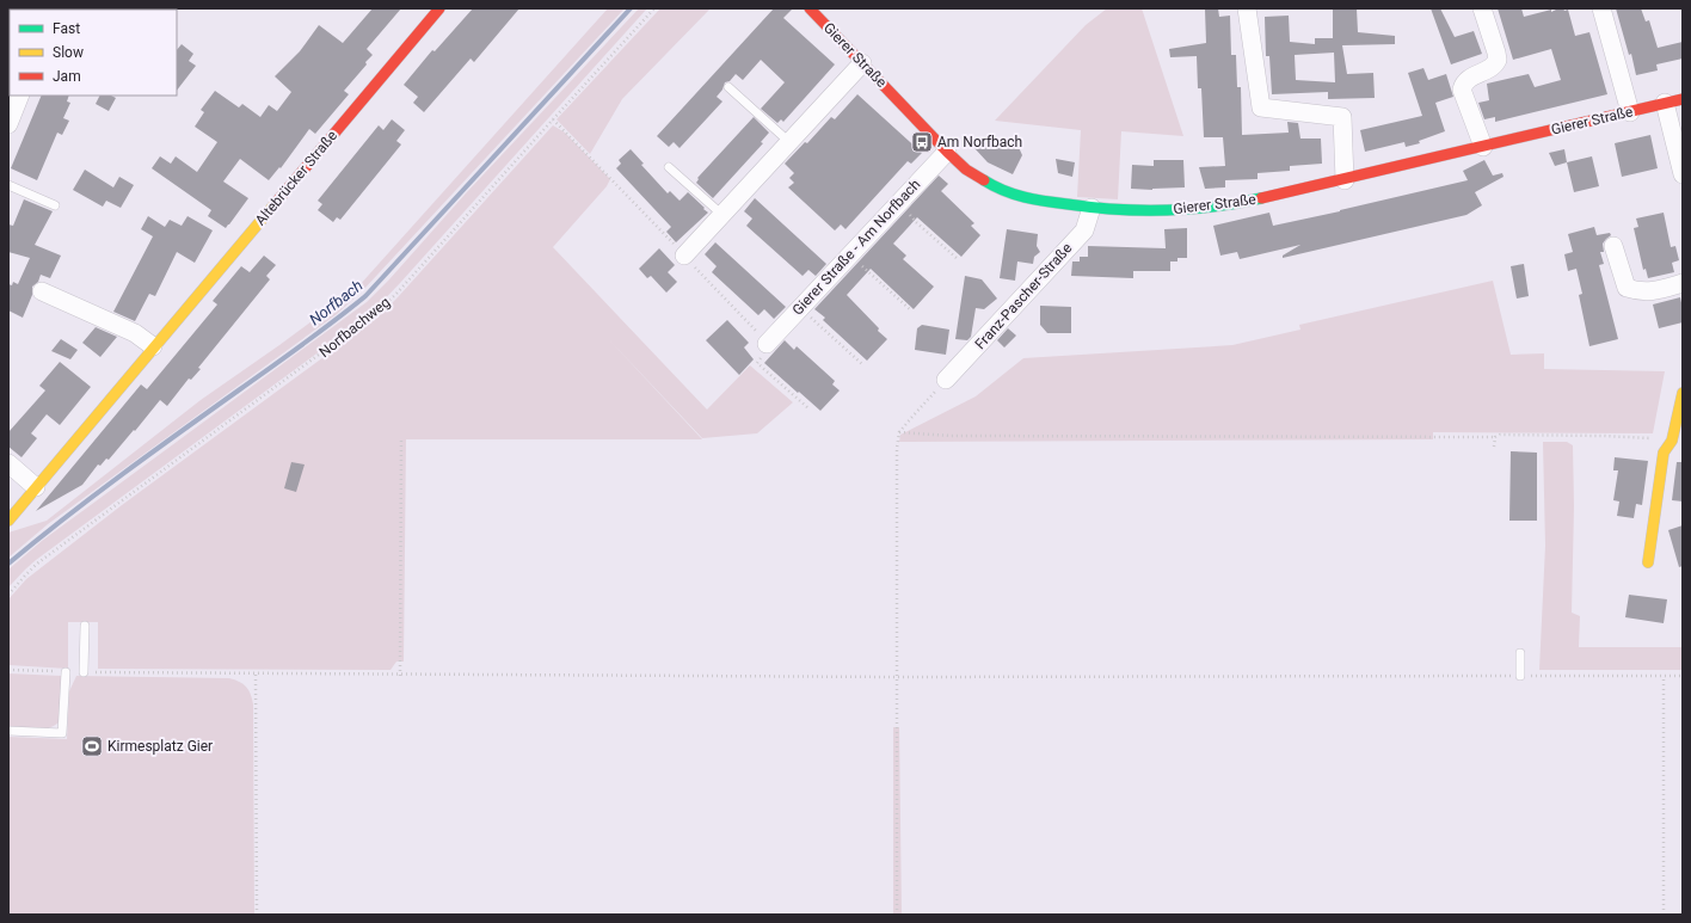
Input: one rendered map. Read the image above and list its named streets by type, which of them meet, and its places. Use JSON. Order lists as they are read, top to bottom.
{
  "streets": {
    "street": [
      "Gierer Straße",
      "Altebrücker Straße",
      "Gierer Straße - Am Norfbach",
      "Franz-Pascher-Straße"
    ],
    "path": ["Norfbachweg"]
  },
  "crossings": [
    ["Gierer Straße", "Gierer Straße - Am Norfbach"],
    ["Gierer Straße", "Franz-Pascher-Straße"]
  ],
  "water": ["Norfbach"],
  "places": {
    "bus stop": ["Am Norfbach"],
    "sports": ["Kirmesplatz Gier"]
  },
  "legend": ["Fast", "Slow", "Jam"]
}
